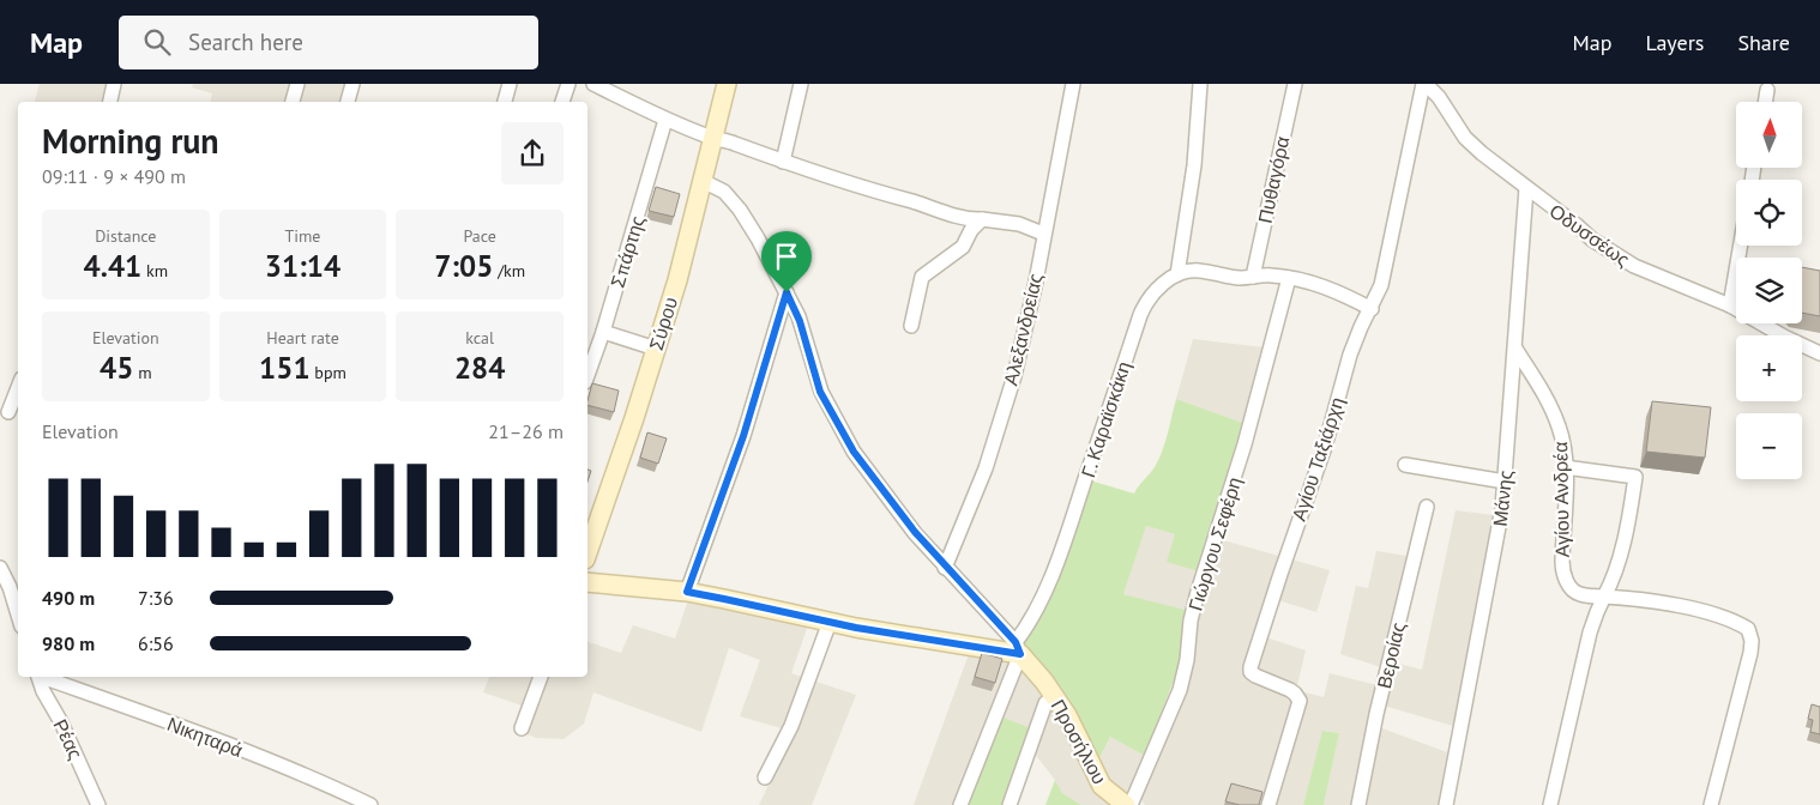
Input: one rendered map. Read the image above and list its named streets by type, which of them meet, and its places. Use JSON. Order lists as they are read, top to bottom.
{
  "streets": {
    "street": [
      "Πυθαγόρα",
      "Οδυσσέως",
      "Σπάρτης",
      "Σύρου",
      "Αλεξανδρείας",
      "Γ. Καραϊσκάκη",
      "Αγίου Ταξιάρχη",
      "Μάνης",
      "Αγίου Ανδρέα",
      "Γιώργου Σεφέρη",
      "Βεροίας",
      "Νικηταρά",
      "Ρέας",
      "Προσήλιου"
    ]
  },
  "crossings": [
    ["Οδυσσέως", "Αγίου Ταξιάρχη"],
    ["Οδυσσέως", "Μάνης"],
    ["Γ. Καραϊσκάκη", "Προσήλιου"],
    ["Μάνης", "Αγίου Ανδρέα"],
    ["Γιώργου Σεφέρη", "Προσήλιου"]
  ],
  "north": "top",
  "page": {
    "header": "Map",
    "search": "Search here",
    "nav": ["Map", "Layers", "Share"],
    "map_buttons": ["+", "−"],
    "heading": ["Morning run", "09:11 · 9 × 490 m"],
    "stats": [
      ["Distance", "4.41 km"],
      ["Time", "31:14"],
      ["Pace", "7:05 /km"],
      ["Elevation", "45 m"],
      ["Heart rate", "151 bpm"],
      ["kcal", "284"]
    ],
    "chart": ["Elevation", "21–26 m"],
    "list": [
      {
        "name": "490 m",
        "note": "7:36"
      },
      {
        "name": "980 m",
        "note": "6:56"
      }
    ]
  }
}
